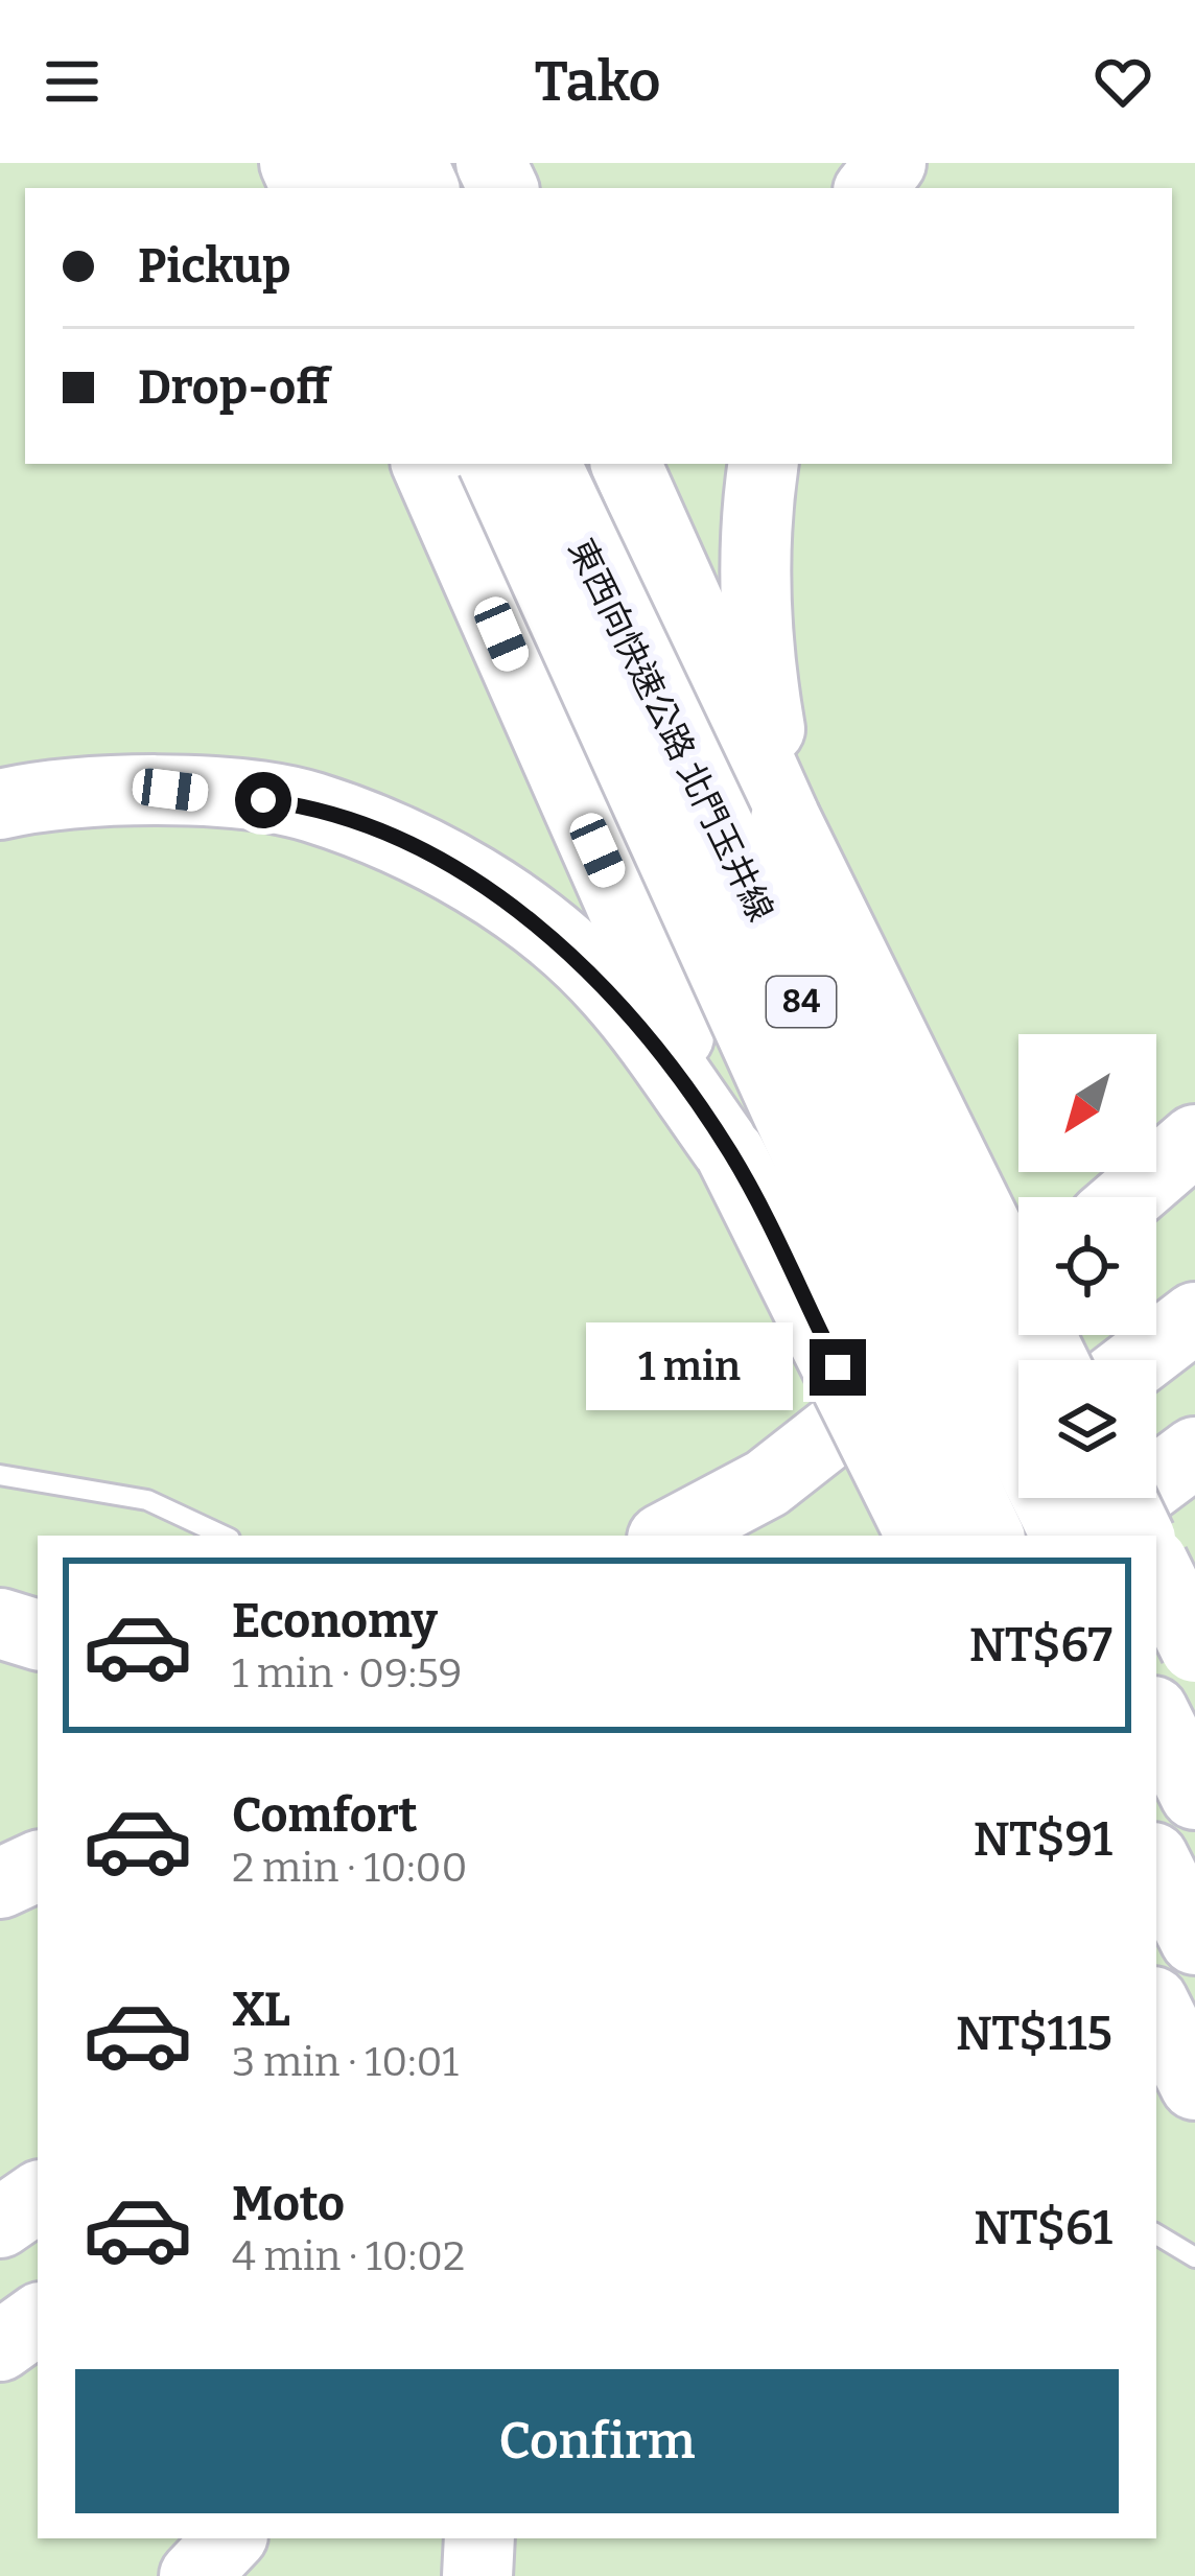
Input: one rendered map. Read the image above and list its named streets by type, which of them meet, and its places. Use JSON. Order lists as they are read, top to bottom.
{
  "streets": {
    "highway": ["東西向快速公路 北門玉井線", "84"]
  },
  "north": "bottom left",
  "page": {
    "header": "Tako",
    "banner": ["Pickup", "Drop-off"],
    "bubble": "1 min",
    "list": [
      {
        "name": "Economy",
        "note": "1 min · 09:59",
        "value": "NT$67"
      },
      {
        "name": "Comfort",
        "note": "2 min · 10:00",
        "value": "NT$91"
      },
      {
        "name": "XL",
        "note": "3 min · 10:01",
        "value": "NT$115"
      },
      {
        "name": "Moto",
        "note": "4 min · 10:02",
        "value": "NT$61"
      }
    ],
    "buttons": "Confirm"
  }
}
